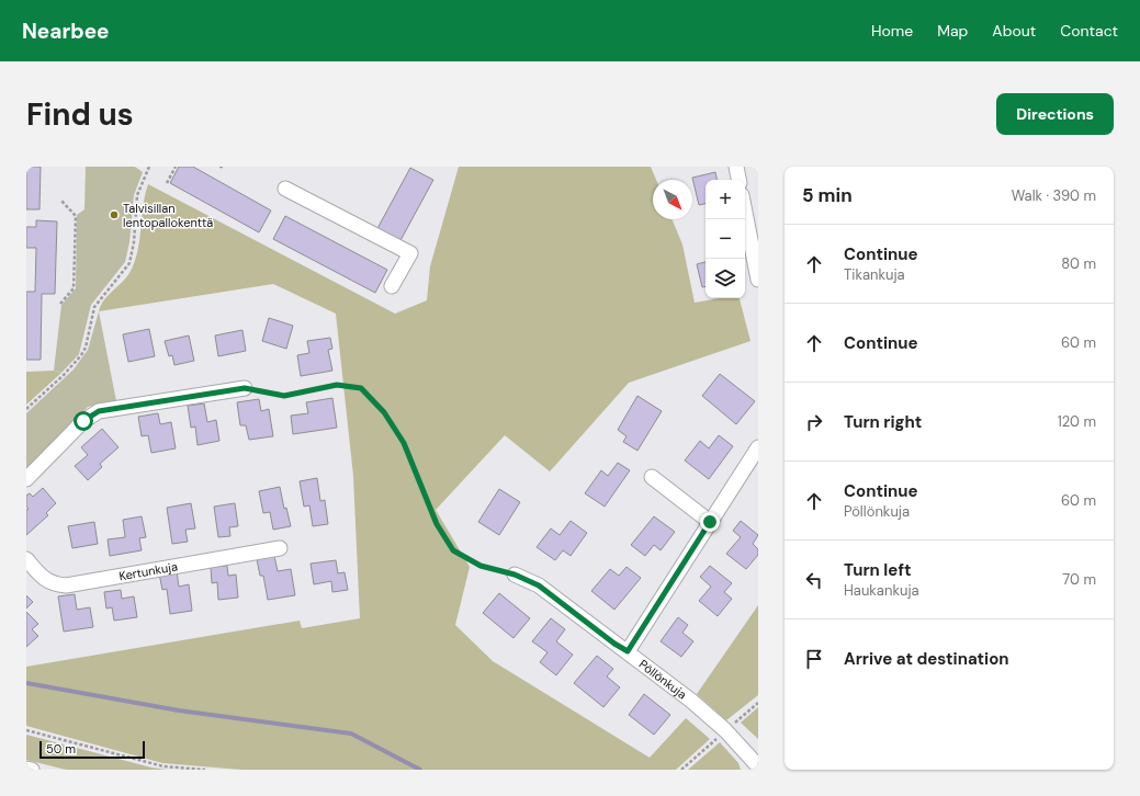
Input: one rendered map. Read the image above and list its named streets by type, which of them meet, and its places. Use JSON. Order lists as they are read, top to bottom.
{
  "streets": {
    "street": ["Kertunkuja", "Pöllönkuja"]
  },
  "places": ["Talvisillan lentopallokenttä"],
  "scale_bar": "50 m",
  "north": "bottom right",
  "page": {
    "header": "Nearbee",
    "nav": [
      "Home",
      "Map",
      "About",
      "Contact"
    ],
    "buttons": "Directions",
    "title": "Find us",
    "heading": ["5 min", "Walk · 390 m"],
    "map_buttons": ["+", "−"],
    "list": [
      ["Continue", "Tikankuja", "80 m"],
      ["Continue", "60 m"],
      ["Turn right", "120 m"],
      ["Continue", "Pöllönkuja", "60 m"],
      ["Turn left", "Haukankuja", "70 m"],
      "Arrive at destination"
    ],
    "scale": "50 m"
  }
}
